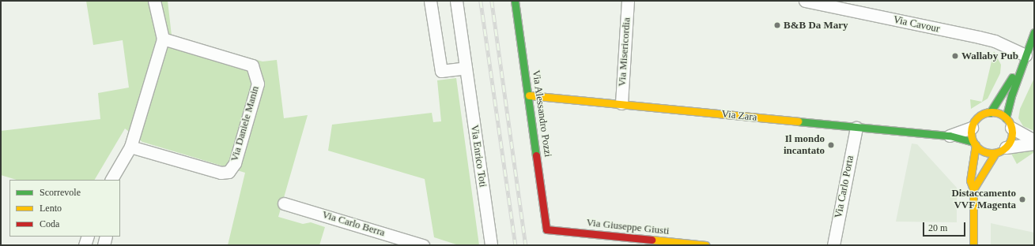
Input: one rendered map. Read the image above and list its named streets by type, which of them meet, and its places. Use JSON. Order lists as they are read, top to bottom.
{
  "streets": {
    "street": [
      "Via Cavour",
      "Via Misericordia",
      "Via Alessandro Pozzi",
      "Via Zara",
      "Via Daniele Manin",
      "Via Enrico Toti",
      "Via Carlo Porta",
      "Via Carlo Berra",
      "Via Giuseppe Giusti"
    ]
  },
  "crossings": [
    ["Via Misericordia", "Via Zara"],
    ["Via Alessandro Pozzi", "Via Zara"],
    ["Via Alessandro Pozzi", "Via Giuseppe Giusti"],
    ["Via Zara", "Via Carlo Porta"]
  ],
  "places": [
    "B&B Da Mary",
    "Wallaby Pub",
    "Il mondo incantato",
    "Distaccamento VVF Magenta"
  ],
  "legend": ["Scorrevole", "Lento", "Coda"],
  "scale_bar": "20 m"
}
